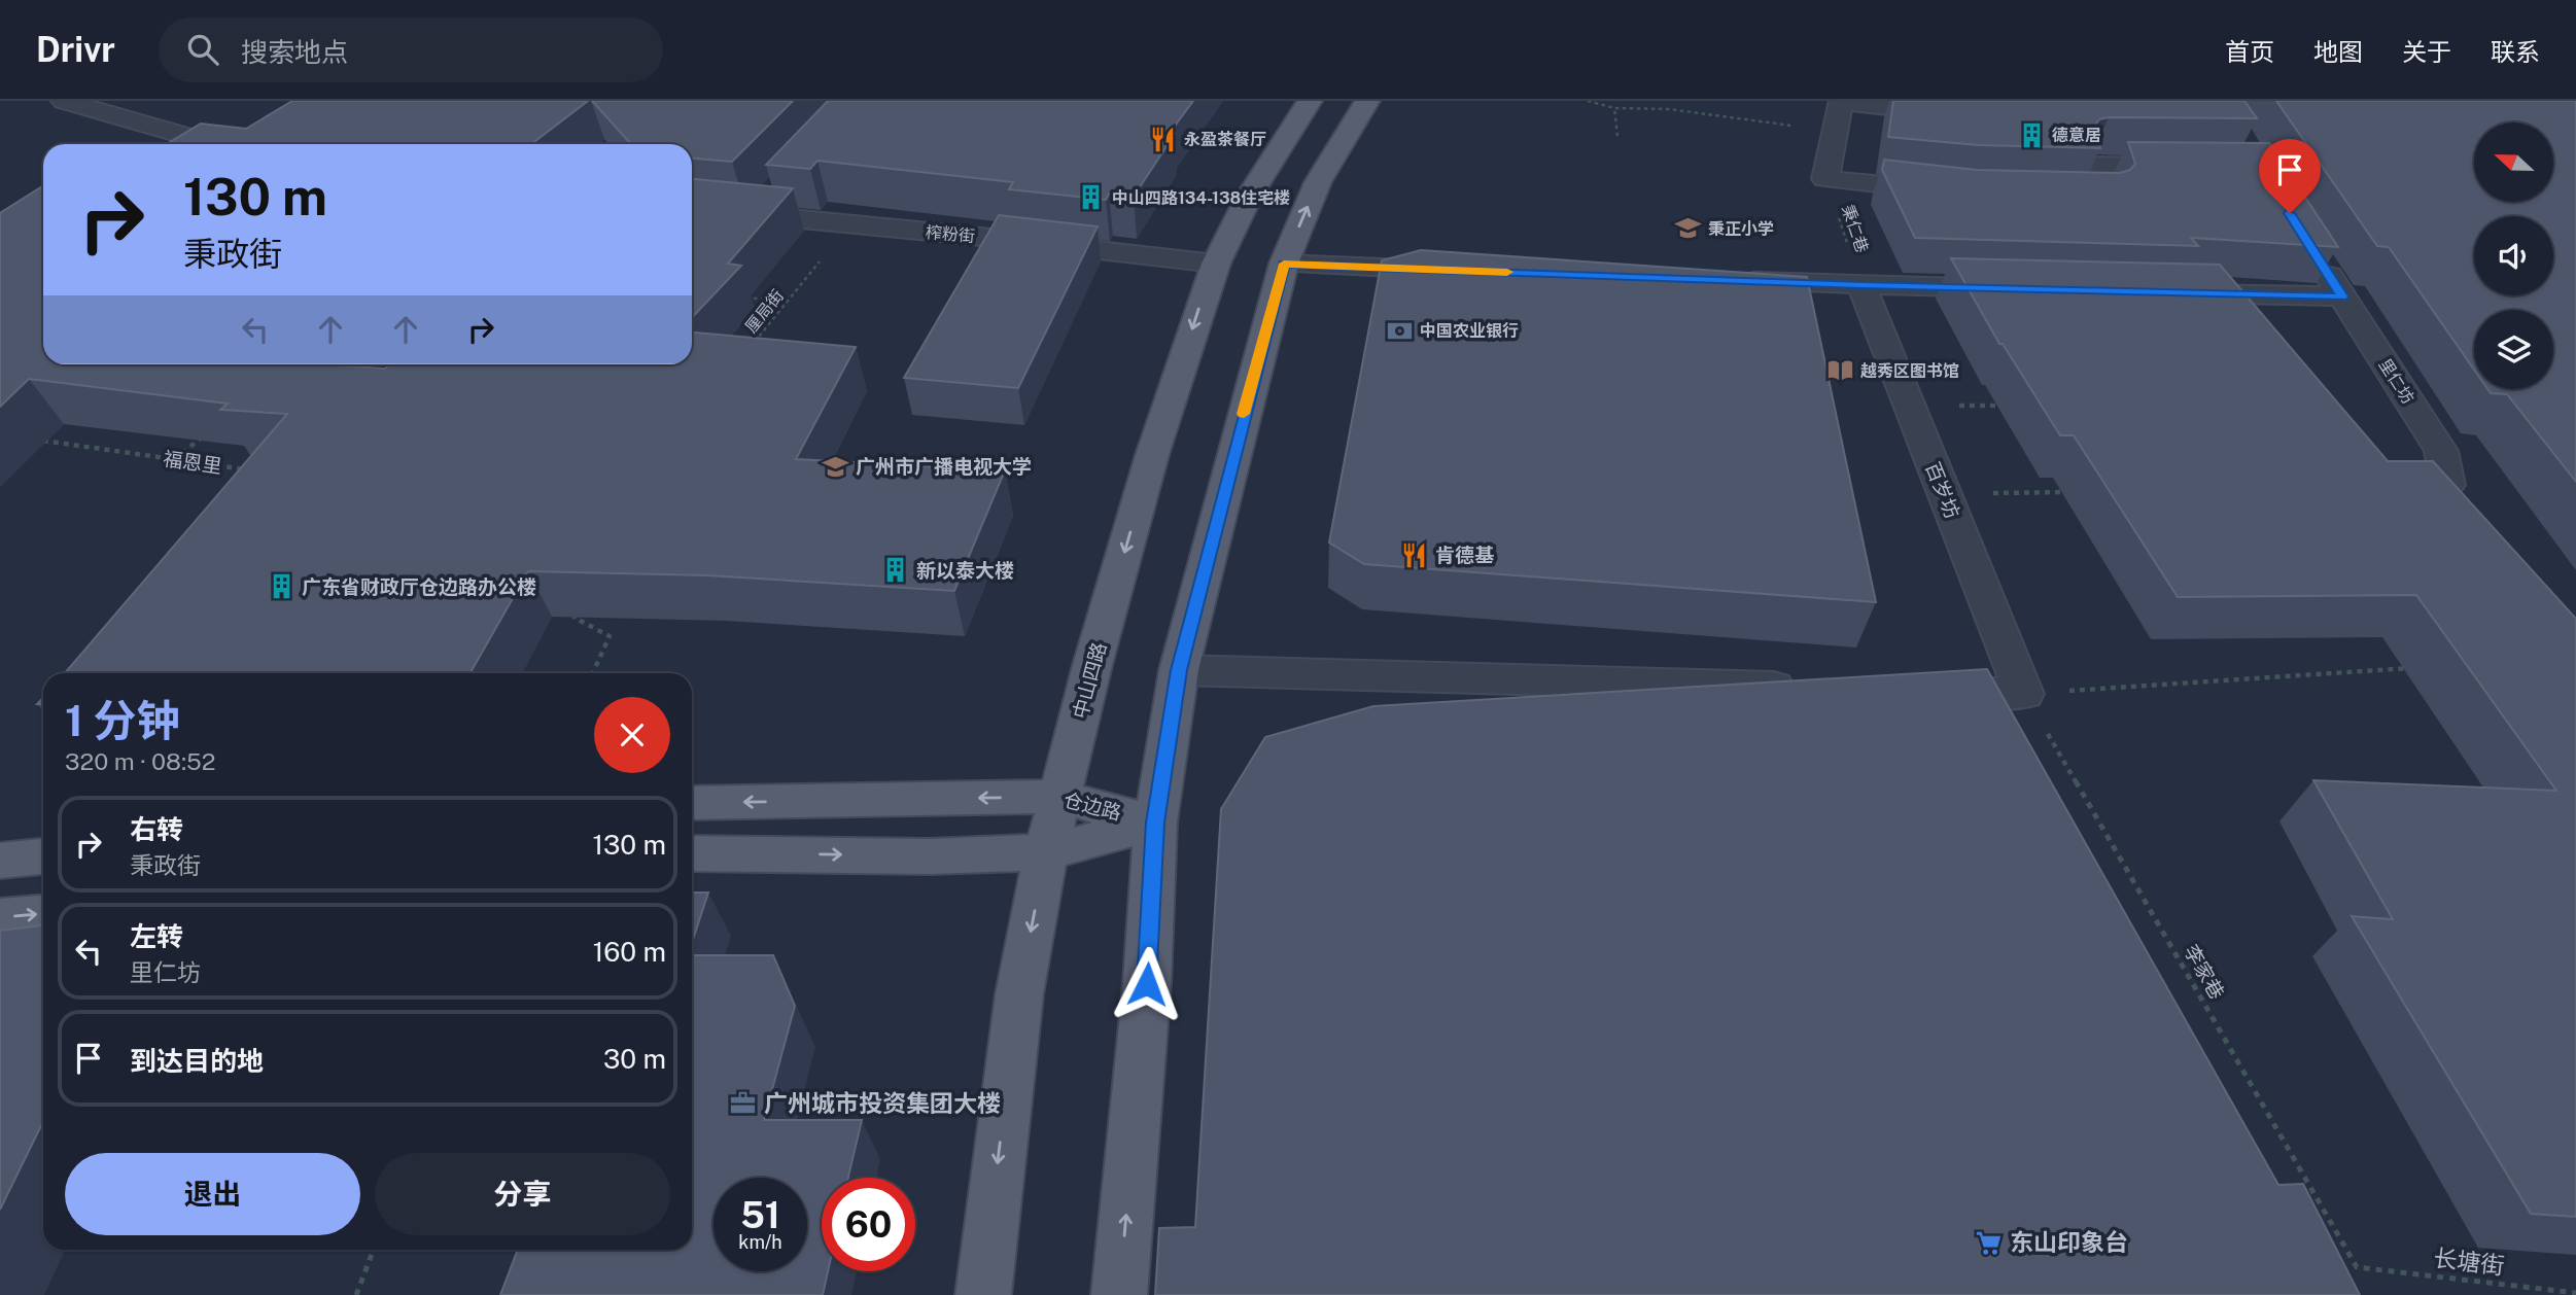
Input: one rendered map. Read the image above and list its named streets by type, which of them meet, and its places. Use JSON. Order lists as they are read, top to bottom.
{
  "streets": {
    "main road": ["中山四路", "仓边路"],
    "street": ["榨粉街", "里仁坊", "百岁坊"],
    "path": [
      "秉仁巷",
      "厘局街",
      "福恩里",
      "李家巷",
      "长塘街"
    ]
  },
  "crossings": [
    ["秉仁巷", "百岁坊"],
    ["榨粉街", "厘局街"],
    ["榨粉街", "中山四路"],
    ["百岁坊", "李家巷"],
    ["中山四路", "仓边路"],
    ["李家巷", "长塘街"]
  ],
  "places": {
    "building": [
      "德意居",
      "中山四路134-138住宅楼",
      "新以泰大楼",
      "广东省财政厅仓边路办公楼"
    ],
    "restaurant": ["永盈茶餐厅", "肯德基"],
    "school or university": ["秉正小学", "广州市广播电视大学"],
    "bank": ["中国农业银行"],
    "library": ["越秀区图书馆"],
    "office": ["广州城市投资集团大楼"],
    "supermarket": ["东山印象台"]
  },
  "north": "left",
  "page": {
    "header": "Drivr",
    "search": "搜索地点",
    "nav": [
      "首页",
      "地图",
      "关于",
      "联系"
    ],
    "turn": ["130 m", "秉政街"],
    "heading": ["1 分钟", "320 m · 08:52"],
    "list": [
      {
        "name": "右转",
        "note": "秉政街",
        "value": "130 m"
      },
      {
        "name": "左转",
        "note": "里仁坊",
        "value": "160 m"
      },
      {
        "name": "到达目的地",
        "value": "30 m"
      }
    ],
    "buttons": ["退出", "分享"],
    "speed": "51 km/h",
    "limit": "60"
  }
}
